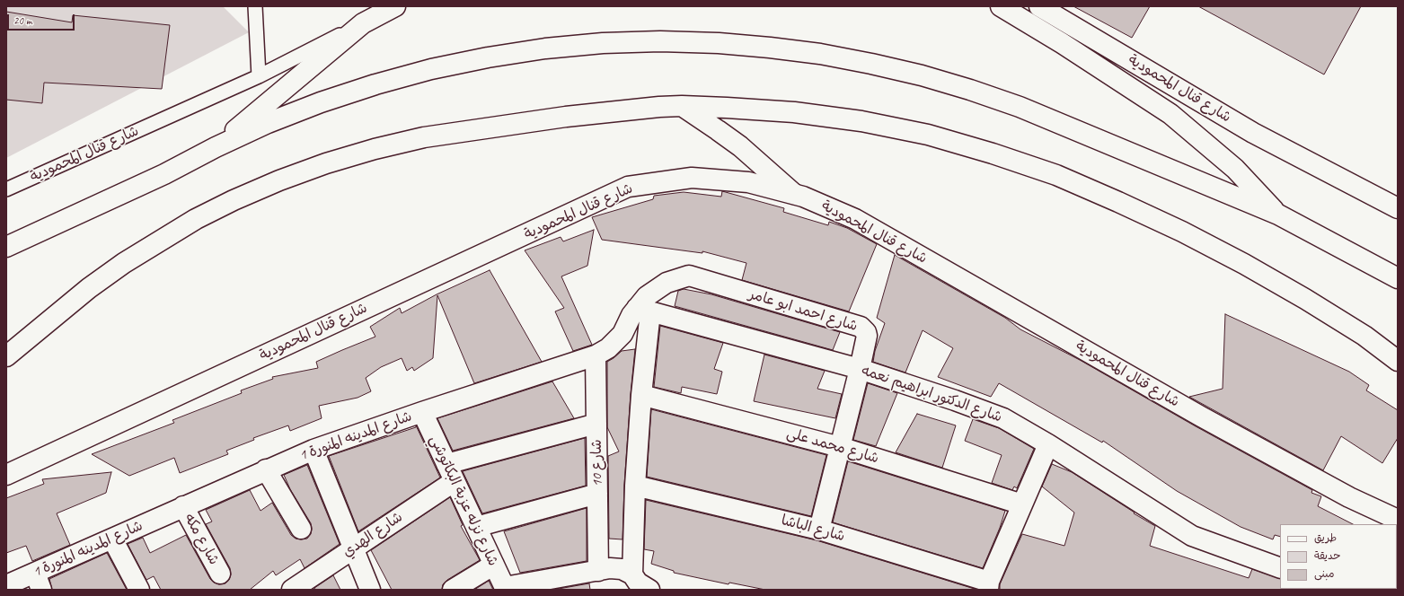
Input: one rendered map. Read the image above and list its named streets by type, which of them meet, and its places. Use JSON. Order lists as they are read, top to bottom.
{
  "streets": {
    "street": [
      "شارع قنال المحمودية",
      "شارع احمد ابو عامر",
      "شارع الدكتور ابراهيم نعمه",
      "شارع المدينه المنورة 1",
      "شارع محمد على",
      "شارع 10",
      "شارع نزله عزبة البكاتوشي",
      "شارع الباشا",
      "شارع الهدي",
      "شارع مكه"
    ]
  },
  "crossings": [
    ["شارع احمد ابو عامر", "شارع الدكتور ابراهيم نعمه"],
    ["شارع احمد ابو عامر", "شارع المدينه المنورة 1"],
    ["شارع احمد ابو عامر", "شارع محمد على"],
    ["شارع احمد ابو عامر", "شارع الباشا"],
    ["شارع الدكتور ابراهيم نعمه", "شارع المدينه المنورة 1"],
    ["شارع المدينه المنورة 1", "شارع 10"],
    ["شارع المدينه المنورة 1", "شارع نزله عزبة البكاتوشي"],
    ["شارع المدينه المنورة 1", "شارع مكه"],
    ["شارع 10", "شارع الهدي"],
    ["شارع نزله عزبة البكاتوشي", "شارع الهدي"]
  ],
  "legend": ["طريق", "حديقة", "مبنى"],
  "scale_bar": "20 m"
}
